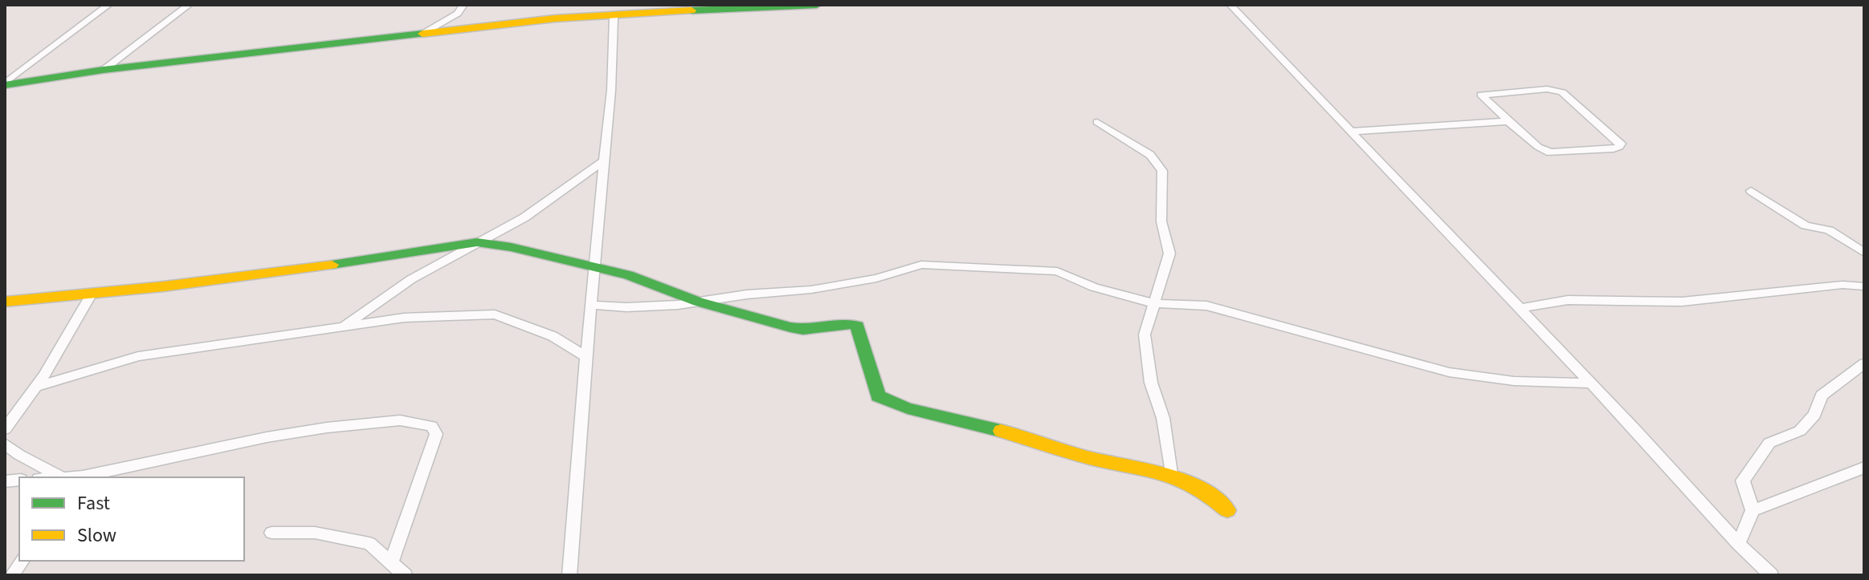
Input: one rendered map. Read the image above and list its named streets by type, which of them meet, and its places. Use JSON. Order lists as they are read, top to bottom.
{
  "legend": ["Fast", "Slow"]
}
